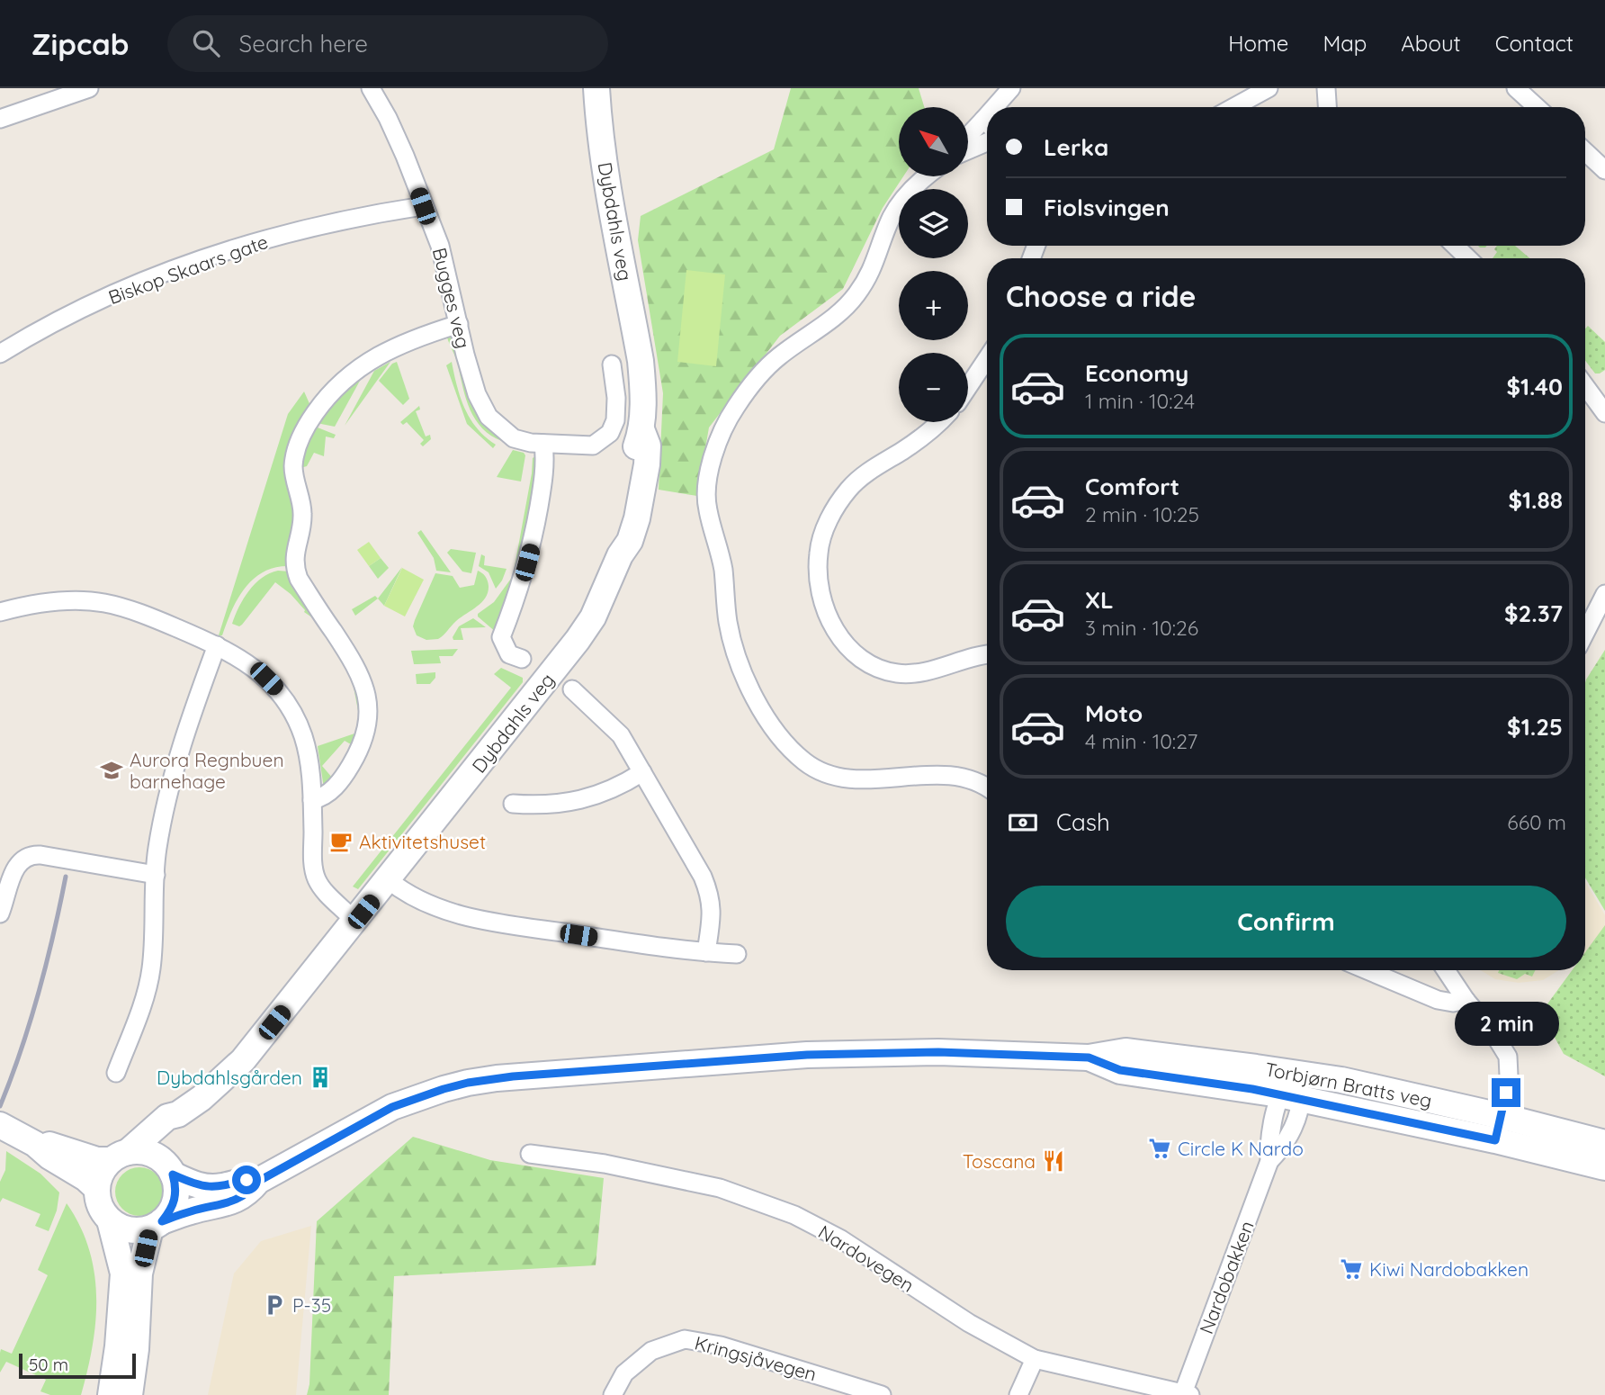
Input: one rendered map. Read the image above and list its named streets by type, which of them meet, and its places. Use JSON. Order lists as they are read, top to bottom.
{
  "streets": {
    "main road": ["Dybdahls veg", "Torbjørn Bratts veg"],
    "street": [
      "Biskop Skaars gate",
      "Bugges veg",
      "Nardovegen",
      "Nardobakken",
      "Kringsjåvegen"
    ]
  },
  "crossings": [
    ["Dybdahls veg", "Torbjørn Bratts veg"],
    ["Biskop Skaars gate", "Bugges veg"],
    ["Torbjørn Bratts veg", "Nardobakken"],
    ["Nardovegen", "Nardobakken"]
  ],
  "places": {
    "school or university": ["Aurora Regnbuen barnehage"],
    "cafe": ["Aktivitetshuset"],
    "building": ["Dybdahlsgården"],
    "supermarket": ["Circle K Nardo", "Kiwi Nardobakken"],
    "restaurant": ["Toscana"],
    "parking": ["P-35"]
  },
  "scale_bar": "50 m",
  "north": "top left",
  "page": {
    "header": "Zipcab",
    "search": "Search here",
    "nav": [
      "Home",
      "Map",
      "About",
      "Contact"
    ],
    "map_buttons": ["+", "−"],
    "banner": ["Lerka", "Fiolsvingen"],
    "heading": "Choose a ride",
    "list": [
      {
        "name": "Economy",
        "note": "1 min · 10:24",
        "value": "$1.40"
      },
      {
        "name": "Comfort",
        "note": "2 min · 10:25",
        "value": "$1.88"
      },
      {
        "name": "XL",
        "note": "3 min · 10:26",
        "value": "$2.37"
      },
      {
        "name": "Moto",
        "note": "4 min · 10:27",
        "value": "$1.25"
      }
    ],
    "pay": ["Cash", "660 m"],
    "buttons": "Confirm",
    "bubble": "2 min",
    "scale": "50 m"
  }
}
